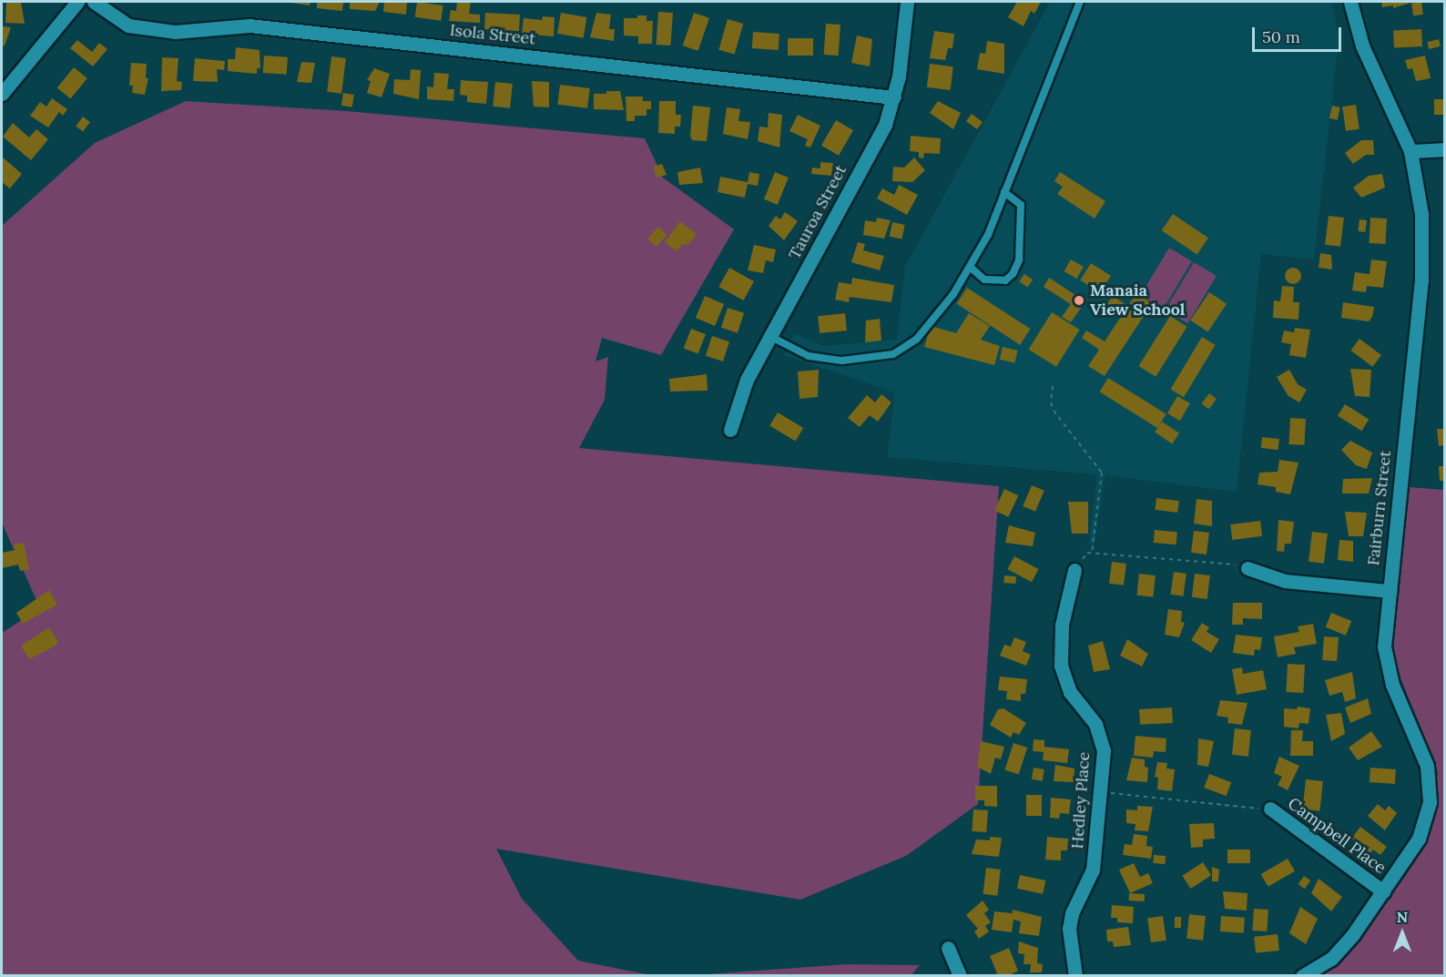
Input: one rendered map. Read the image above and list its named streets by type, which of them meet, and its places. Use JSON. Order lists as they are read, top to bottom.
{
  "streets": {
    "street": [
      "Isola Street",
      "Tauroa Street",
      "Fairburn Street",
      "Hedley Place",
      "Campbell Place"
    ]
  },
  "crossings": [
    ["Isola Street", "Tauroa Street"],
    ["Fairburn Street", "Campbell Place"]
  ],
  "places": ["Manaia View School"],
  "scale_bar": "50 m",
  "north": "top"
}
